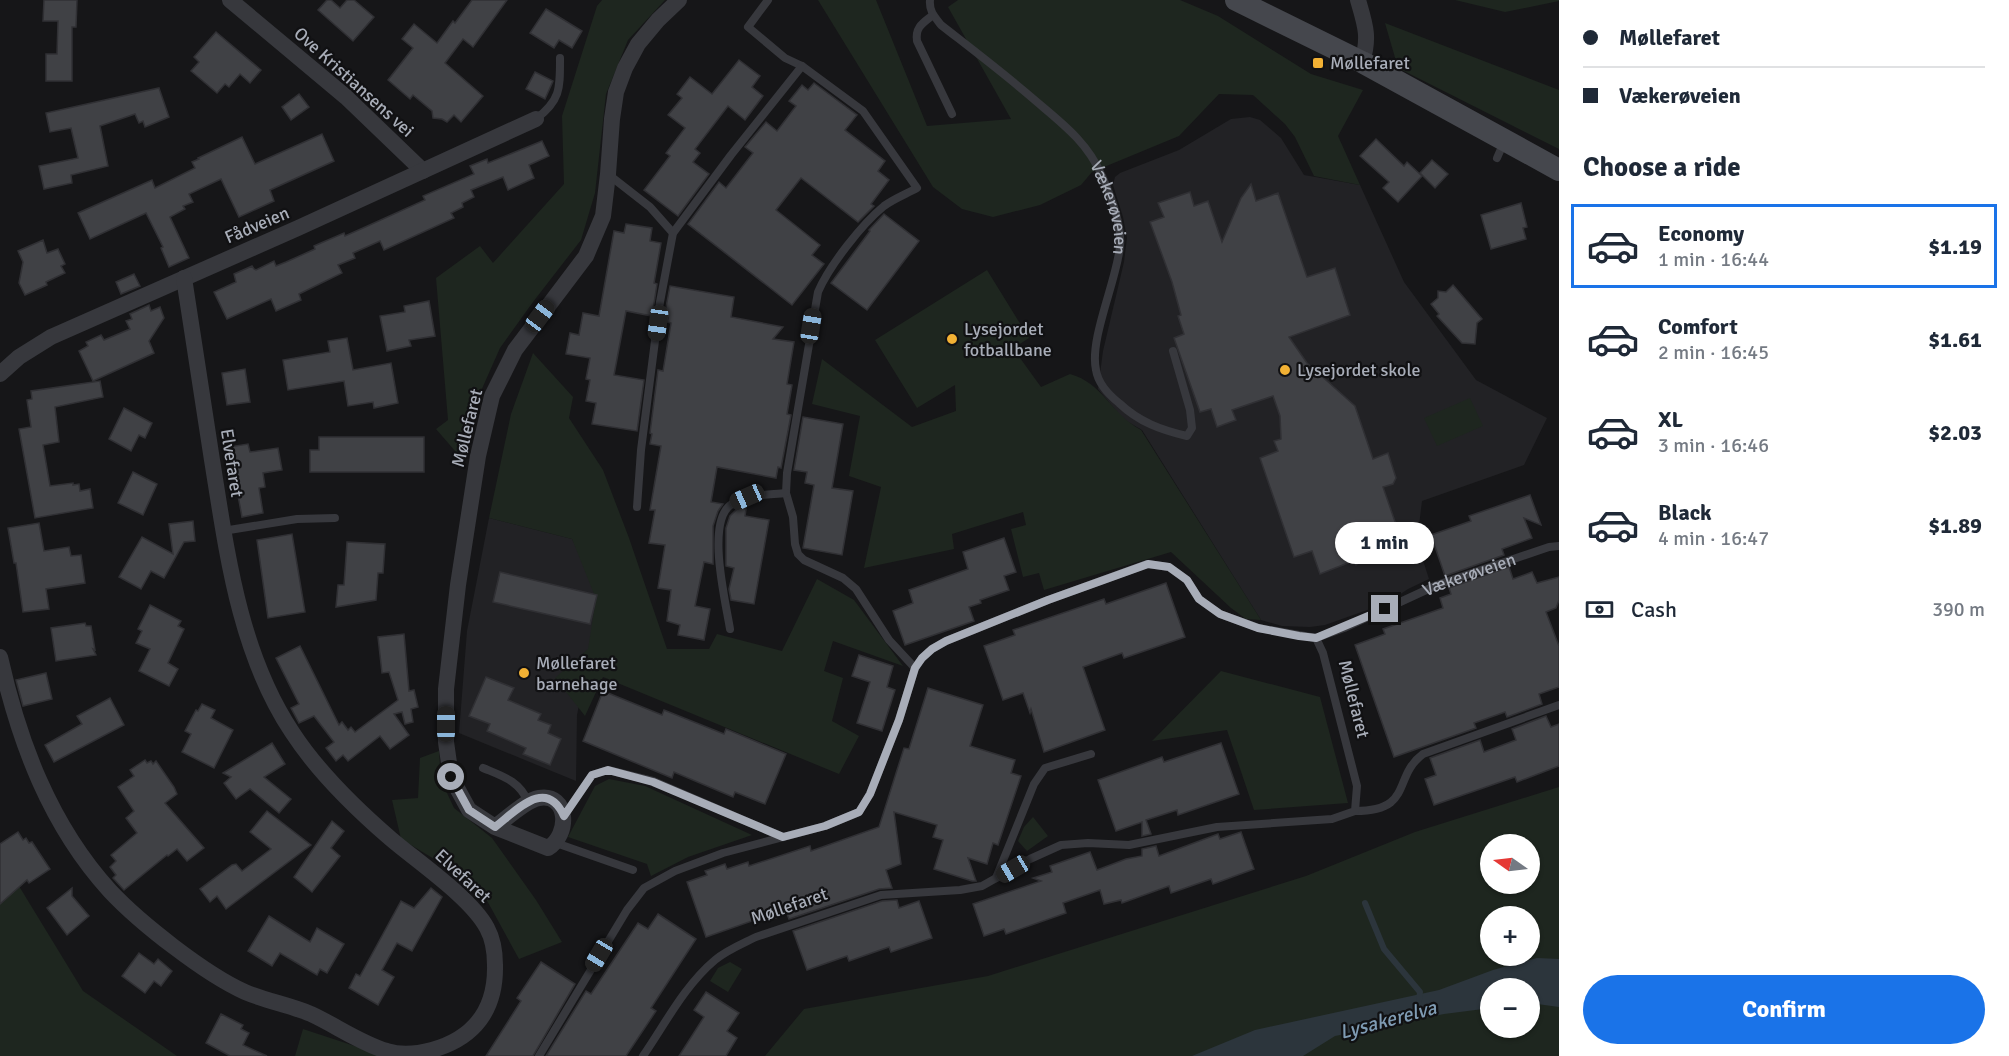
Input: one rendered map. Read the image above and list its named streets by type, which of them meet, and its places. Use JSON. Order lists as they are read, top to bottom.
{
  "streets": {
    "street": [
      "Ove Kristiansens vei",
      "Fådveien",
      "Møllefaret",
      "Elvefaret"
    ],
    "lane": ["Vækerøveien"]
  },
  "crossings": [
    ["Ove Kristiansens vei", "Fådveien"],
    ["Vækerøveien", "Møllefaret"],
    ["Fådveien", "Elvefaret"]
  ],
  "water": ["Lysakerelva"],
  "places": {
    "transit": ["Møllefaret"],
    "other": ["Lysejordet fotballbane", "Lysejordet skole", "Møllefaret barnehage"]
  },
  "north": "left",
  "page": {
    "banner": ["Møllefaret", "Vækerøveien"],
    "heading": "Choose a ride",
    "list": [
      {
        "name": "Economy",
        "note": "1 min · 16:44",
        "value": "$1.19"
      },
      {
        "name": "Comfort",
        "note": "2 min · 16:45",
        "value": "$1.61"
      },
      {
        "name": "XL",
        "note": "3 min · 16:46",
        "value": "$2.03"
      },
      {
        "name": "Black",
        "note": "4 min · 16:47",
        "value": "$1.89"
      }
    ],
    "bubble": "1 min",
    "pay": ["Cash", "390 m"],
    "map_buttons": ["+", "−"],
    "buttons": "Confirm"
  }
}
